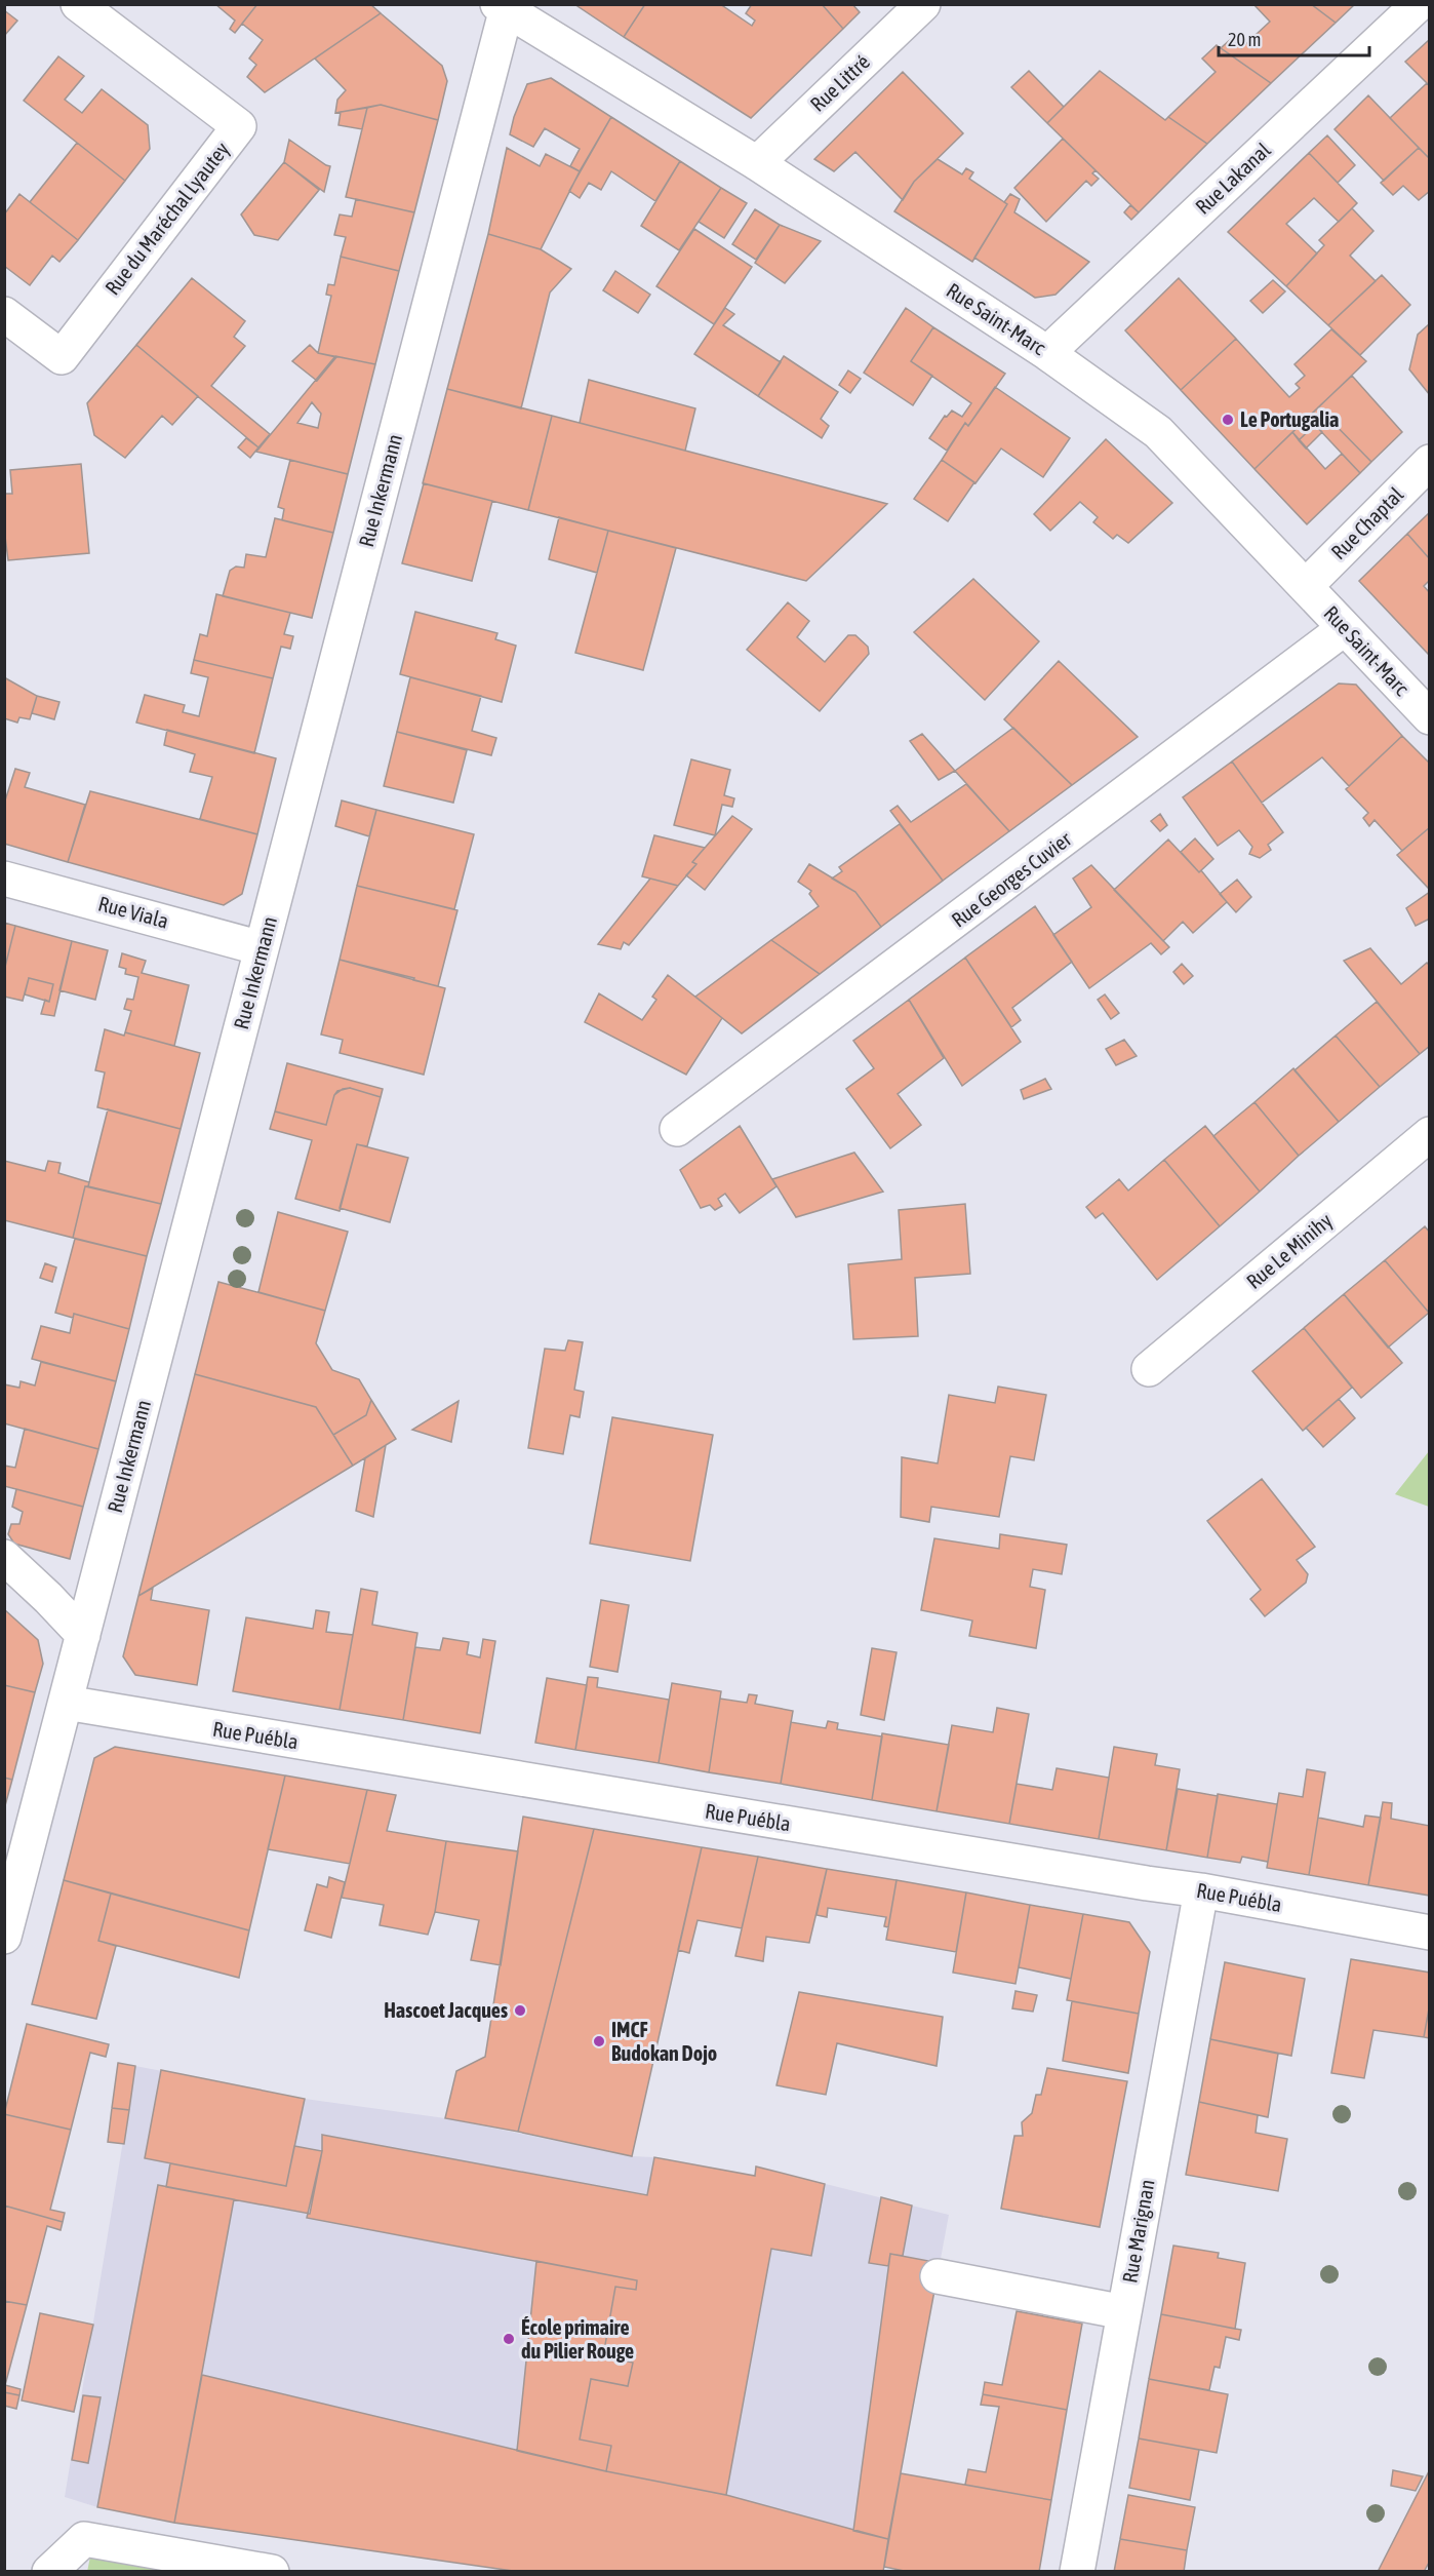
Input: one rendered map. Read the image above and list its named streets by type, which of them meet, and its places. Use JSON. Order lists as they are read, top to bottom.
{
  "streets": {
    "street": [
      "Rue Littré",
      "Rue Lakanal",
      "Rue du Maréchal Lyautey",
      "Rue Saint-Marc",
      "Rue Inkermann",
      "Rue Chaptal",
      "Rue Georges Cuvier",
      "Rue Viala",
      "Rue Le Minihy",
      "Rue Puébla",
      "Rue Marignan"
    ]
  },
  "crossings": [
    ["Rue Littré", "Rue Saint-Marc"],
    ["Rue Lakanal", "Rue Saint-Marc"],
    ["Rue Saint-Marc", "Rue Inkermann"],
    ["Rue Saint-Marc", "Rue Chaptal"],
    ["Rue Saint-Marc", "Rue Georges Cuvier"],
    ["Rue Inkermann", "Rue Viala"],
    ["Rue Inkermann", "Rue Puébla"],
    ["Rue Puébla", "Rue Marignan"]
  ],
  "places": [
    "Le Portugalia",
    "Hascoet Jacques",
    "IMCF Budokan Dojo",
    "École primaire du Pilier Rouge"
  ],
  "scale_bar": "20 m"
}
